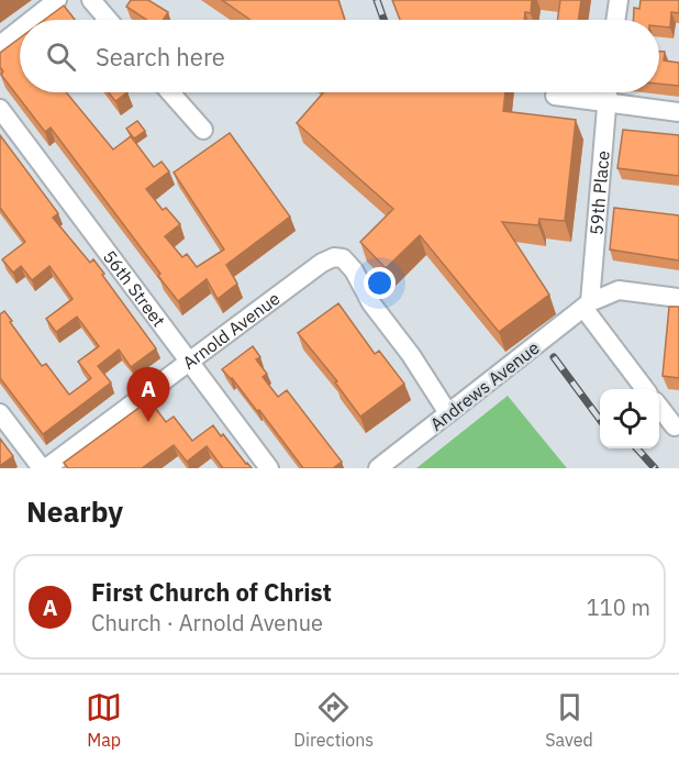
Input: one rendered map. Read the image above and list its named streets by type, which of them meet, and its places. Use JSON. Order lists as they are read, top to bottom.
{
  "streets": {
    "street": [
      "59th Place",
      "56th Street",
      "Arnold Avenue",
      "Andrews Avenue"
    ]
  },
  "crossings": [
    ["59th Place", "Andrews Avenue"],
    ["56th Street", "Arnold Avenue"],
    ["Arnold Avenue", "Andrews Avenue"]
  ],
  "page": {
    "search": "Search here",
    "pins": "A",
    "heading": "Nearby",
    "list": [
      {
        "mark": "A",
        "name": "First Church of Christ",
        "note": "Church · Arnold Avenue",
        "value": "110 m"
      }
    ],
    "nav": ["Map", "Directions", "Saved"]
  }
}
